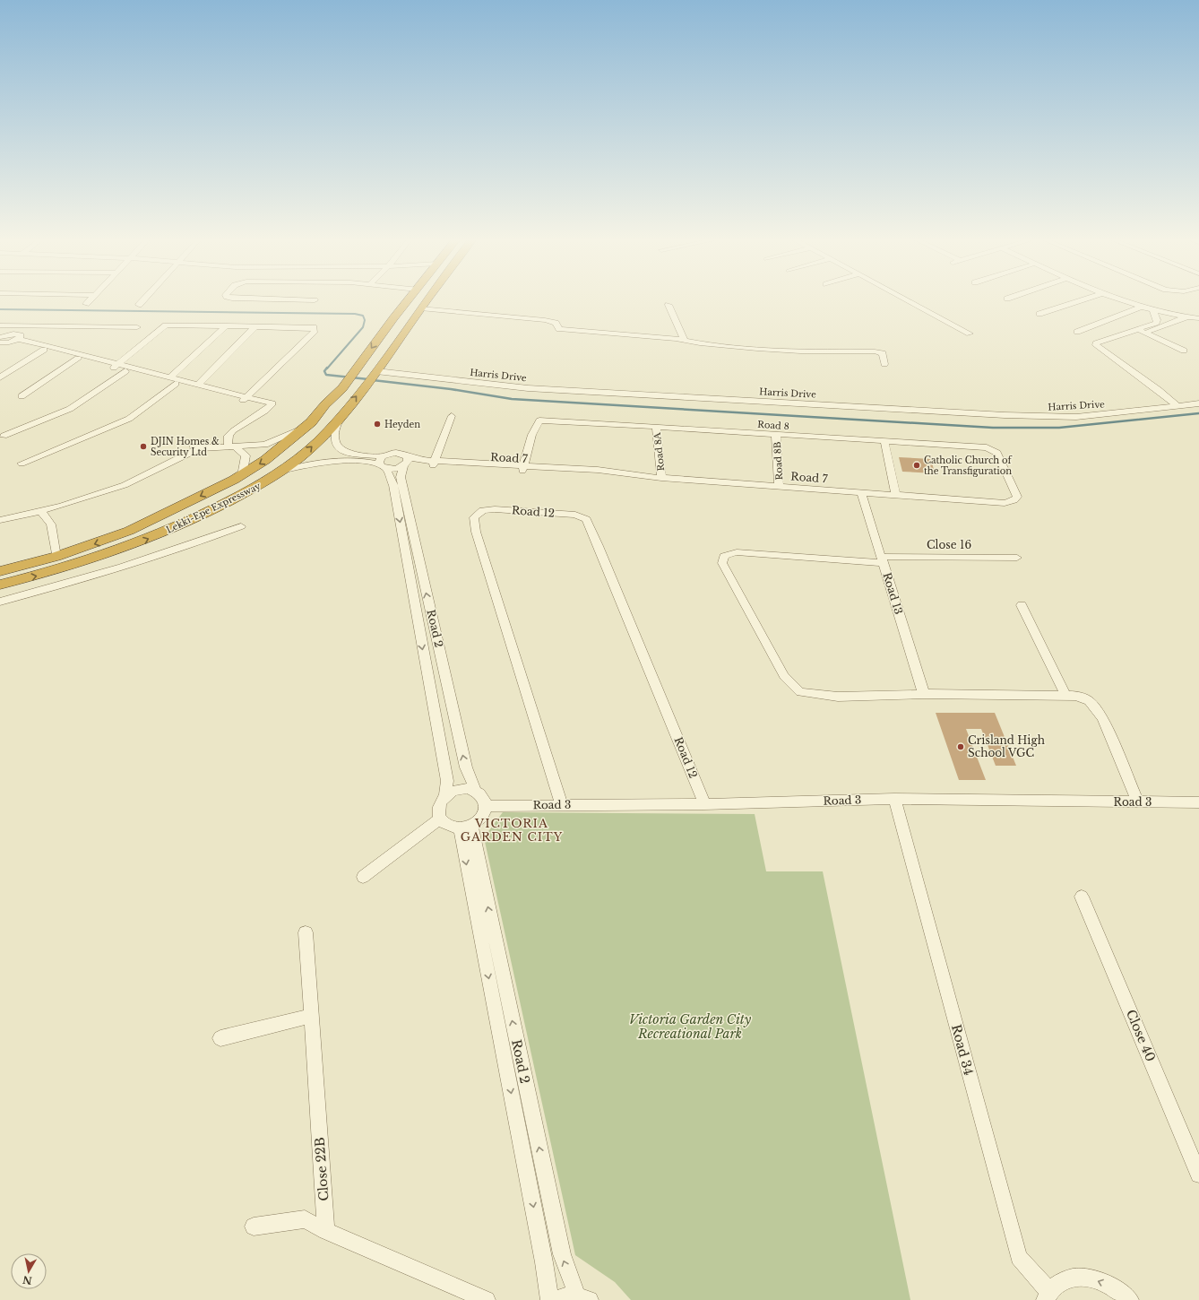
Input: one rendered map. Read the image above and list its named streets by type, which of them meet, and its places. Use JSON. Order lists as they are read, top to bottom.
{
  "streets": {
    "highway": ["Lekki-Epe Expressway"],
    "street": [
      "Harris Drive",
      "Road 8",
      "Road 8A",
      "Road 7",
      "Road 8B",
      "Road 12",
      "Close 16",
      "Road 13",
      "Road 2",
      "Road 3",
      "Close 40",
      "Road 34",
      "Close 22B"
    ]
  },
  "crossings": [
    ["Harris Drive", "Lekki-Epe Expressway"],
    ["Road 8", "Road 8A"],
    ["Road 8", "Road 7"],
    ["Road 8", "Road 8B"],
    ["Road 8A", "Road 7"],
    ["Road 7", "Road 8B"],
    ["Road 7", "Road 13"],
    ["Road 7", "Road 2"],
    ["Road 12", "Road 3"],
    ["Close 16", "Road 13"],
    ["Road 2", "Road 3"],
    ["Road 3", "Road 34"]
  ],
  "districts": ["VICTORIA GARDEN CITY"],
  "parks": ["Victoria Garden City Recreational Park"],
  "places": [
    "Heyden",
    "DJIN Homes & Security Ltd",
    "Catholic Church of the Transfiguration",
    "Crisland High School VGC"
  ],
  "north": "bottom"
}
